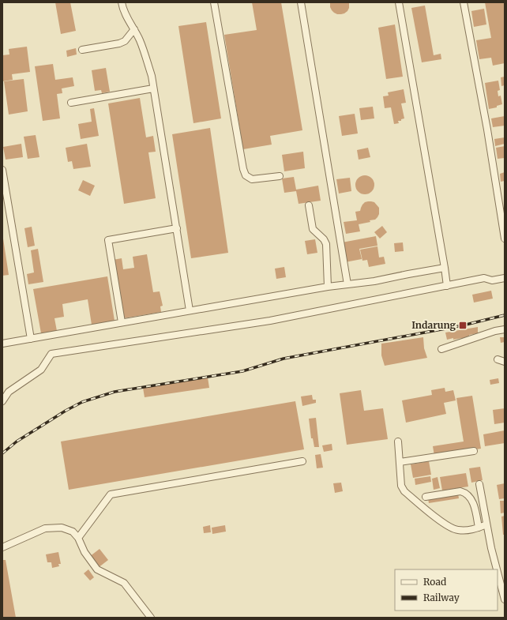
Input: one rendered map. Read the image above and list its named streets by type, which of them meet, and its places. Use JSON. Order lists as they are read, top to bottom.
{
  "places": {
    "transit": ["Indarung"]
  },
  "legend": ["Road", "Railway"]
}
